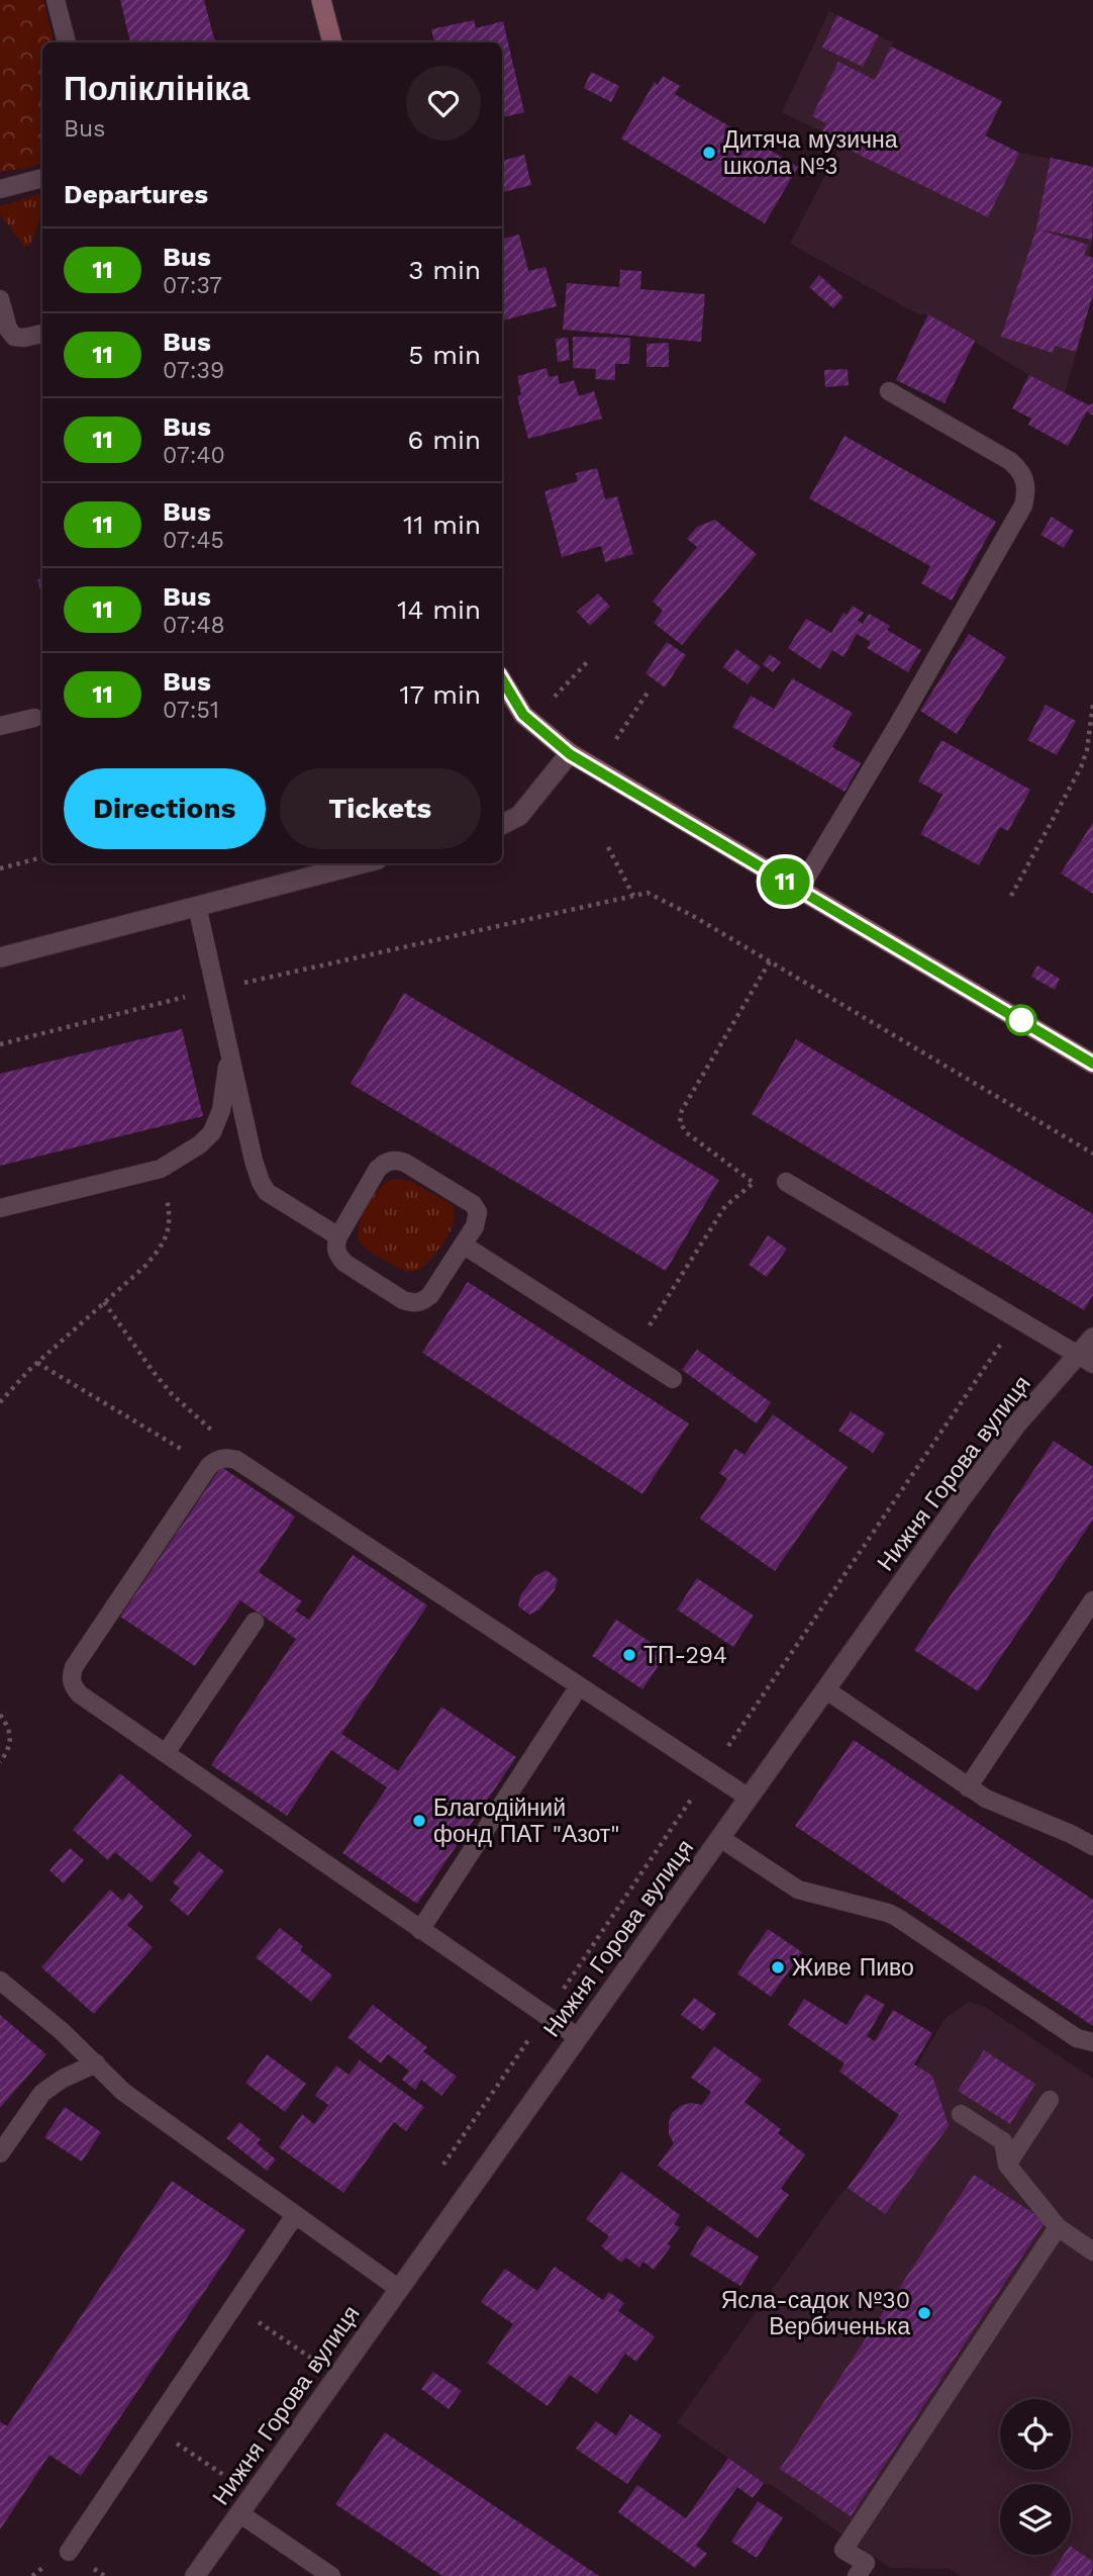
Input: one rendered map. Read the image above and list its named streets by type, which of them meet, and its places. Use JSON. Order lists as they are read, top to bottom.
{
  "streets": {
    "street": ["Нижня Горова вулиця"]
  },
  "places": [
    "Дитяча музична школа №3",
    "ТП-294",
    "Благодійний фонд ПАТ \"Азот\"",
    "Живе Пиво",
    "Ясла-садок №30 Вербиченька"
  ],
  "lines": ["bus line 11"],
  "page": {
    "on_map": "11",
    "heading": [
      ["Поліклініка", "Bus"],
      "Departures"
    ],
    "list": [
      {
        "mark": "11",
        "name": "Bus",
        "note": "07:37",
        "value": "3 min"
      },
      {
        "mark": "11",
        "name": "Bus",
        "note": "07:39",
        "value": "5 min"
      },
      {
        "mark": "11",
        "name": "Bus",
        "note": "07:40",
        "value": "6 min"
      },
      {
        "mark": "11",
        "name": "Bus",
        "note": "07:45",
        "value": "11 min"
      },
      {
        "mark": "11",
        "name": "Bus",
        "note": "07:48",
        "value": "14 min"
      },
      {
        "mark": "11",
        "name": "Bus",
        "note": "07:51",
        "value": "17 min"
      }
    ],
    "buttons": ["Directions", "Tickets"]
  }
}
